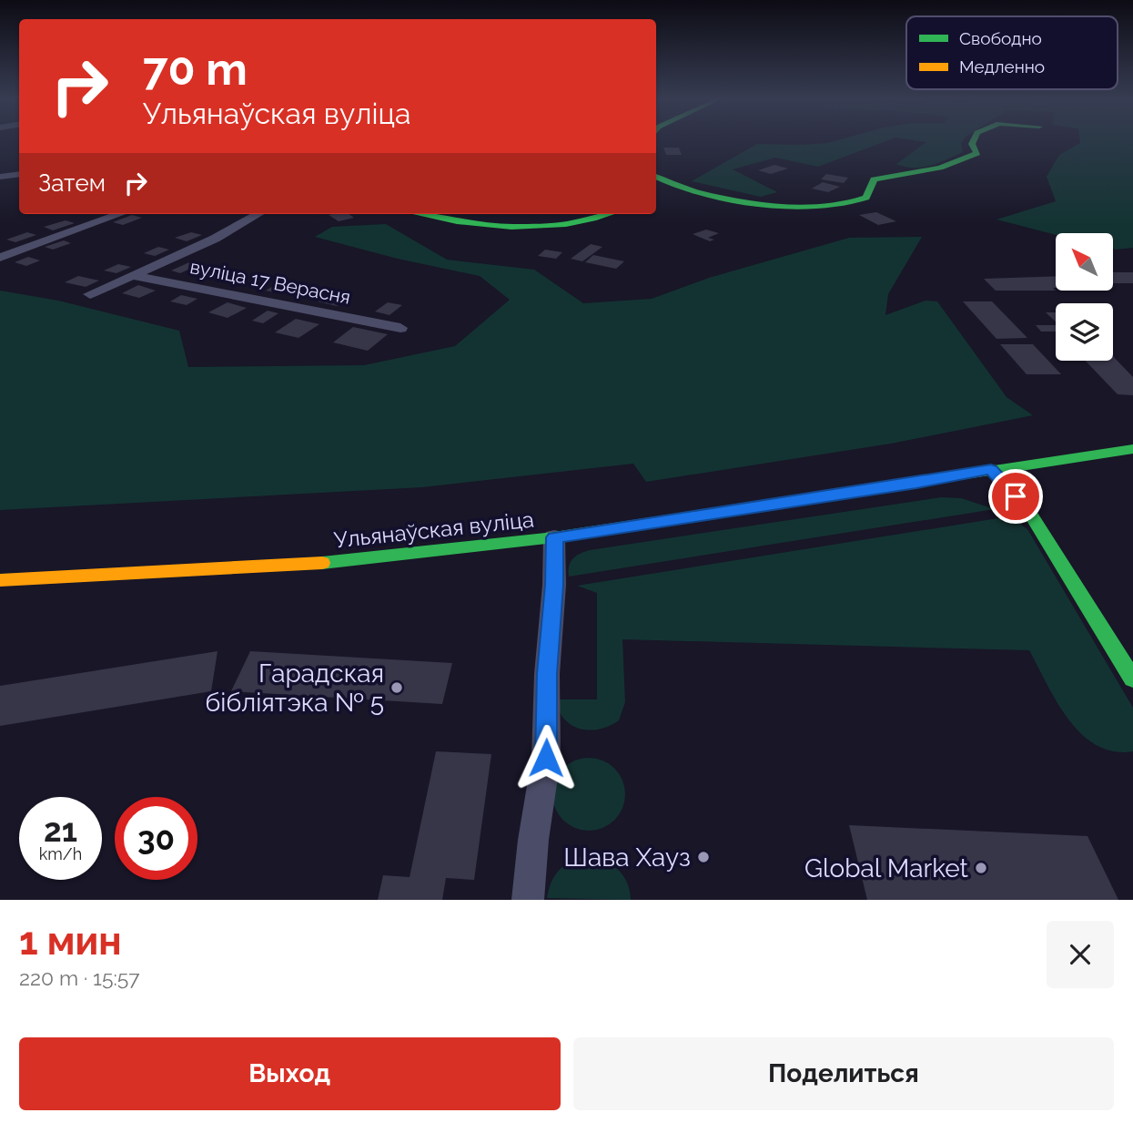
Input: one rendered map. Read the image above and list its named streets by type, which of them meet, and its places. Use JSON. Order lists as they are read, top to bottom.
{
  "streets": {
    "street": ["вуліца 17 Верасня", "Ульянаўская вуліца"]
  },
  "places": ["Гарадская бібліятэка № 5", "Шава Хауз", "Global Market"],
  "legend": ["Свободно", "Медленно"],
  "north": "top left",
  "page": {
    "turn": ["70 m", "Ульянаўская вуліца"],
    "then": "Затем",
    "speed": "21 km/h",
    "limit": "30",
    "heading": ["1 мин", "220 m · 15:57"],
    "buttons": ["Выход", "Поделиться"]
  }
}
